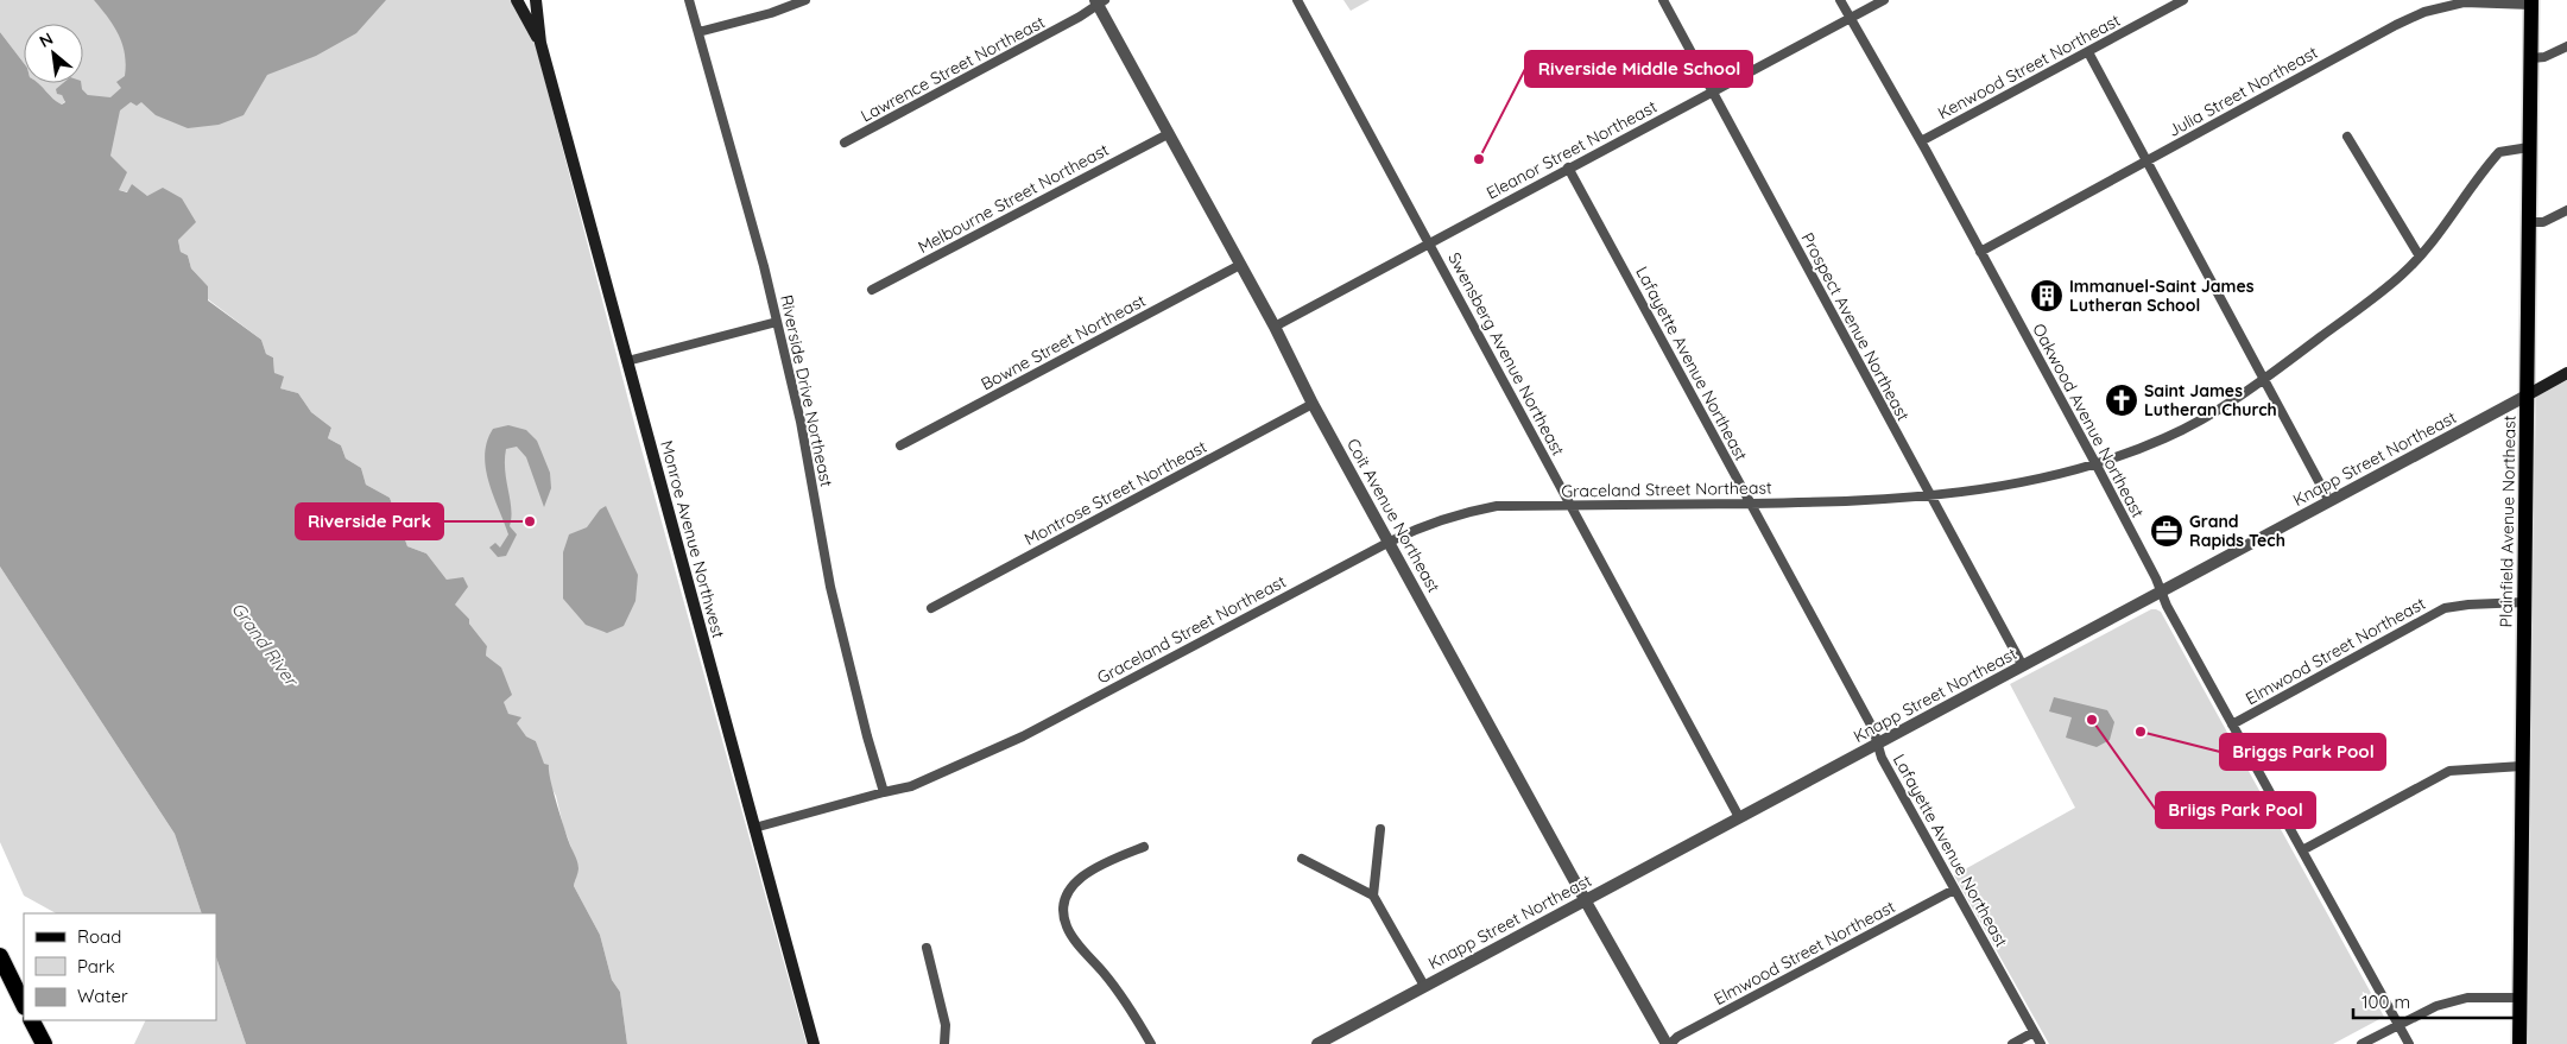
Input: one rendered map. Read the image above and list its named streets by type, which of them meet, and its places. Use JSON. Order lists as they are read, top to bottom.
{
  "streets": {
    "main road": ["Knapp Street Northeast", "Plainfield Avenue Northeast", "Monroe Avenue Northwest"],
    "street": [
      "Kenwood Street Northeast",
      "Lawrence Street Northeast",
      "Julia Street Northeast",
      "Eleanor Street Northeast",
      "Melbourne Street Northeast",
      "Prospect Avenue Northeast",
      "Bowne Street Northeast",
      "Swensberg Avenue Northeast",
      "Lafayette Avenue Northeast",
      "Riverside Drive Northeast",
      "Oakwood Avenue Northeast",
      "Graceland Street Northeast",
      "Montrose Street Northeast",
      "Coit Avenue Northeast",
      "Elmwood Street Northeast"
    ]
  },
  "crossings": [
    ["Kenwood Street Northeast", "Oakwood Avenue Northeast"],
    ["Lawrence Street Northeast", "Coit Avenue Northeast"],
    ["Julia Street Northeast", "Oakwood Avenue Northeast"],
    ["Julia Street Northeast", "Plainfield Avenue Northeast"],
    ["Eleanor Street Northeast", "Prospect Avenue Northeast"],
    ["Eleanor Street Northeast", "Swensberg Avenue Northeast"],
    ["Eleanor Street Northeast", "Lafayette Avenue Northeast"],
    ["Eleanor Street Northeast", "Oakwood Avenue Northeast"],
    ["Eleanor Street Northeast", "Coit Avenue Northeast"],
    ["Melbourne Street Northeast", "Coit Avenue Northeast"],
    ["Prospect Avenue Northeast", "Knapp Street Northeast"],
    ["Prospect Avenue Northeast", "Graceland Street Northeast"],
    ["Bowne Street Northeast", "Coit Avenue Northeast"],
    ["Swensberg Avenue Northeast", "Knapp Street Northeast"],
    ["Swensberg Avenue Northeast", "Graceland Street Northeast"],
    ["Lafayette Avenue Northeast", "Knapp Street Northeast"],
    ["Lafayette Avenue Northeast", "Graceland Street Northeast"],
    ["Lafayette Avenue Northeast", "Elmwood Street Northeast"],
    ["Riverside Drive Northeast", "Graceland Street Northeast"],
    ["Oakwood Avenue Northeast", "Knapp Street Northeast"],
    ["Oakwood Avenue Northeast", "Graceland Street Northeast"],
    ["Oakwood Avenue Northeast", "Elmwood Street Northeast"],
    ["Knapp Street Northeast", "Coit Avenue Northeast"],
    ["Knapp Street Northeast", "Plainfield Avenue Northeast"],
    ["Graceland Street Northeast", "Coit Avenue Northeast"],
    ["Graceland Street Northeast", "Plainfield Avenue Northeast"],
    ["Graceland Street Northeast", "Monroe Avenue Northwest"],
    ["Montrose Street Northeast", "Coit Avenue Northeast"],
    ["Coit Avenue Northeast", "Elmwood Street Northeast"],
    ["Plainfield Avenue Northeast", "Elmwood Street Northeast"]
  ],
  "water": ["Grand River"],
  "places": {
    "other": [
      "Riverside Middle School",
      "Riverside Park",
      "Briigs Park Pool",
      "Briggs Park Pool"
    ],
    "building": ["Immanuel-Saint James Lutheran School"],
    "church": ["Saint James Lutheran Church"],
    "office": ["Grand Rapids Tech"]
  },
  "legend": ["Road", "Park", "Water"],
  "scale_bar": "100 m",
  "north": "top left"
}
